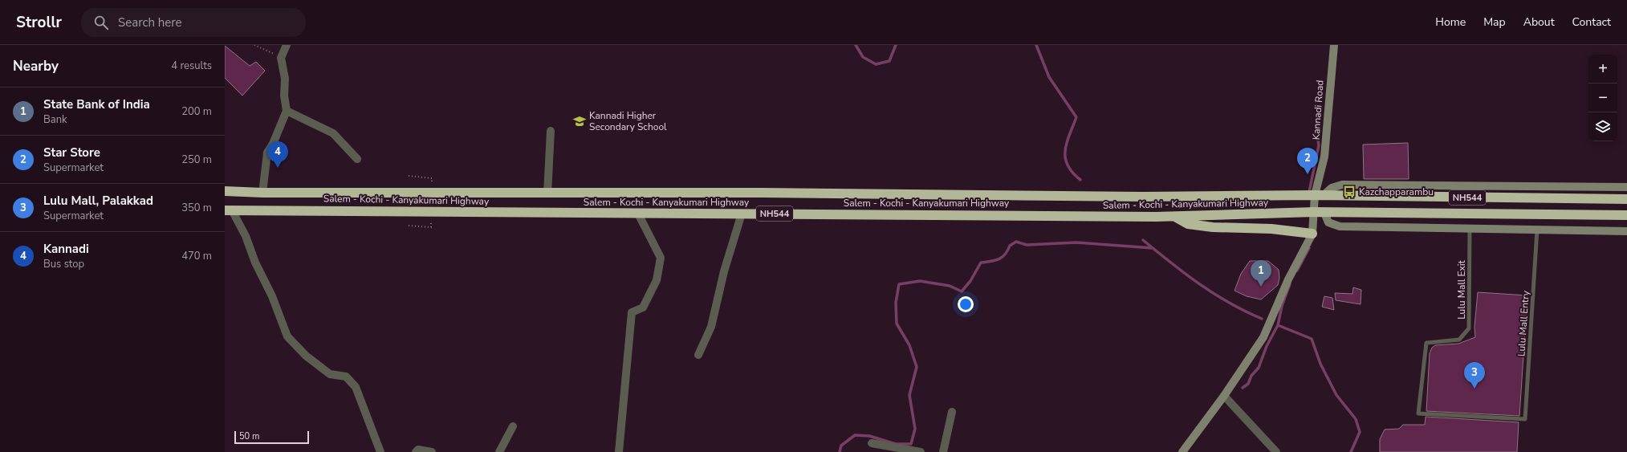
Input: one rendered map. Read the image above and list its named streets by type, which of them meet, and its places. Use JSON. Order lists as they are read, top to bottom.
{
  "streets": {
    "highway": ["NH544", "Salem - Kochi - Kanyakumari Highway"],
    "street": ["Kannadi Road"],
    "lane": ["Lulu Mall Exit", "Lulu Mall Entry"]
  },
  "crossings": [
    ["Kannadi Road", "Salem - Kochi - Kanyakumari Highway"],
    ["Lulu Mall Exit", "Lulu Mall Entry"]
  ],
  "places": {
    "school or university": ["Kannadi Higher Secondary School"],
    "bus stop": ["Kazchapparambu"]
  },
  "scale_bar": "50 m",
  "page": {
    "header": "Strollr",
    "search": "Search here",
    "nav": [
      "Home",
      "Map",
      "About",
      "Contact"
    ],
    "heading": ["Nearby", "4 results"],
    "map_buttons": ["+", "−"],
    "list": [
      {
        "mark": "1",
        "name": "State Bank of India",
        "note": "Bank",
        "value": "200 m"
      },
      {
        "mark": "2",
        "name": "Star Store",
        "note": "Supermarket",
        "value": "250 m"
      },
      {
        "mark": "3",
        "name": "Lulu Mall, Palakkad",
        "note": "Supermarket",
        "value": "350 m"
      },
      {
        "mark": "4",
        "name": "Kannadi",
        "note": "Bus stop",
        "value": "470 m"
      }
    ],
    "pins": [
      "4",
      "2",
      "1",
      "3"
    ],
    "scale": "50 m"
  }
}
